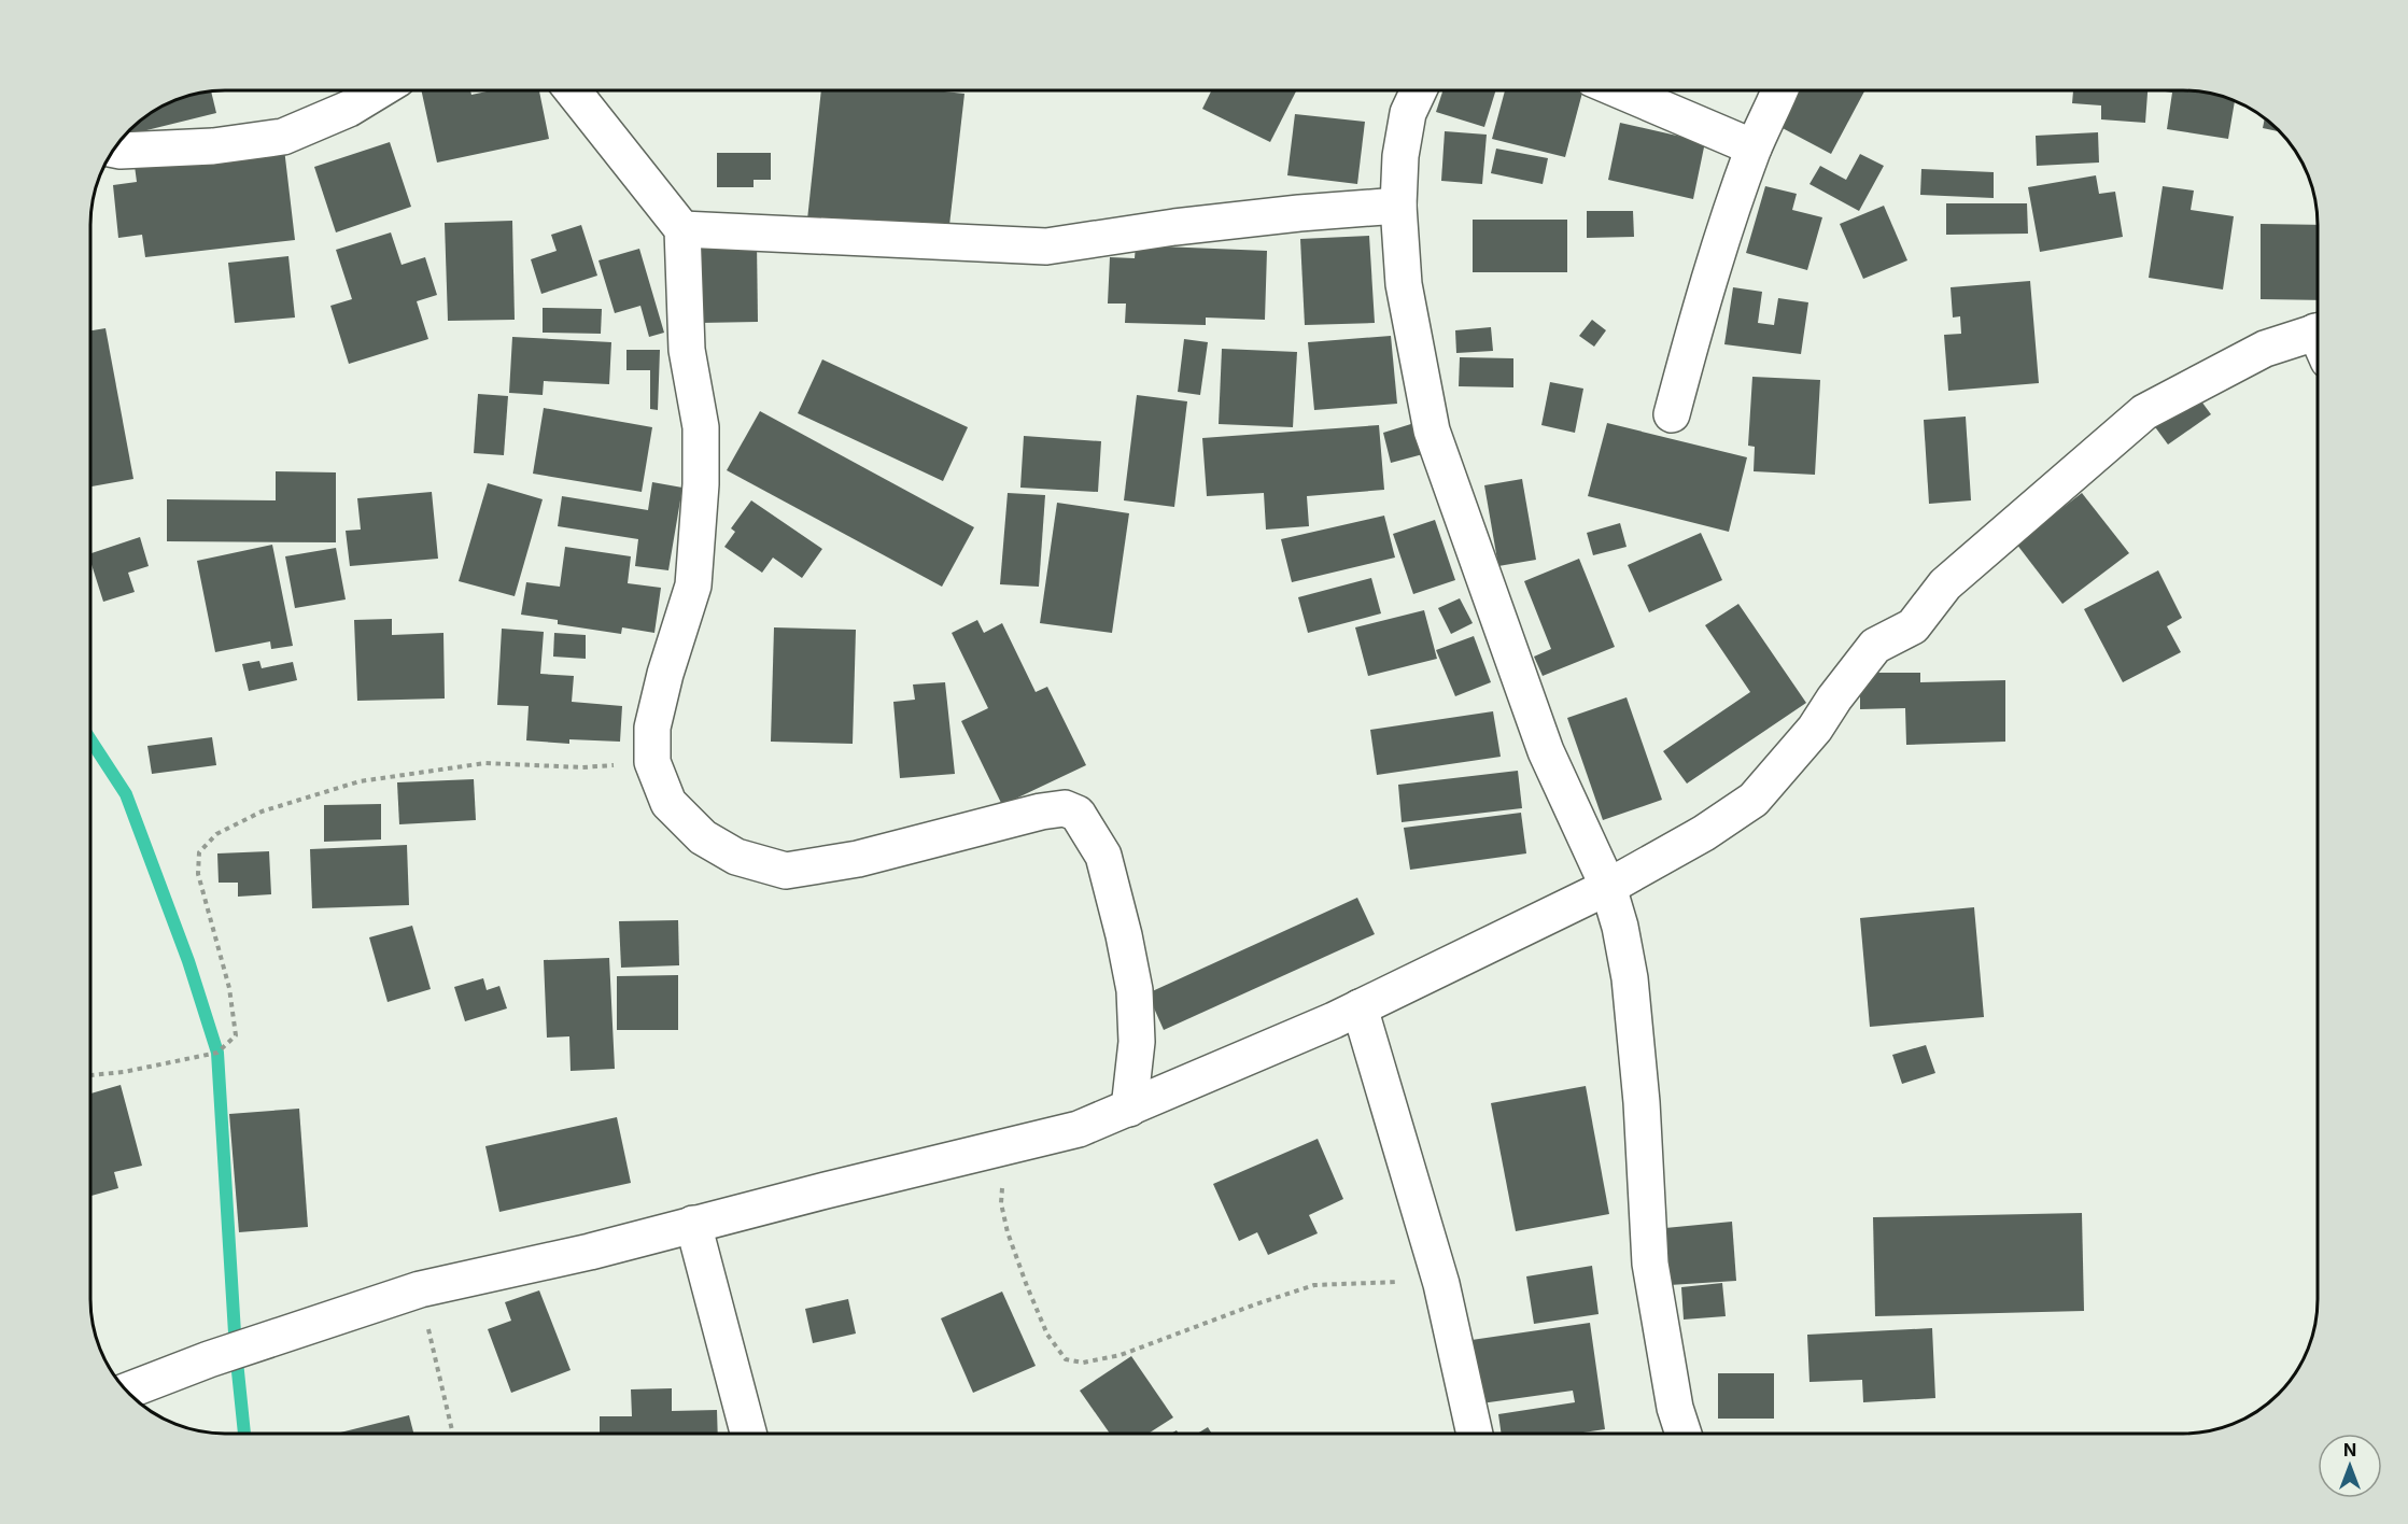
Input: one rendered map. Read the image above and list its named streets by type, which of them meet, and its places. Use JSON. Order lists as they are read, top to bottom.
{
  "north": "top"
}
